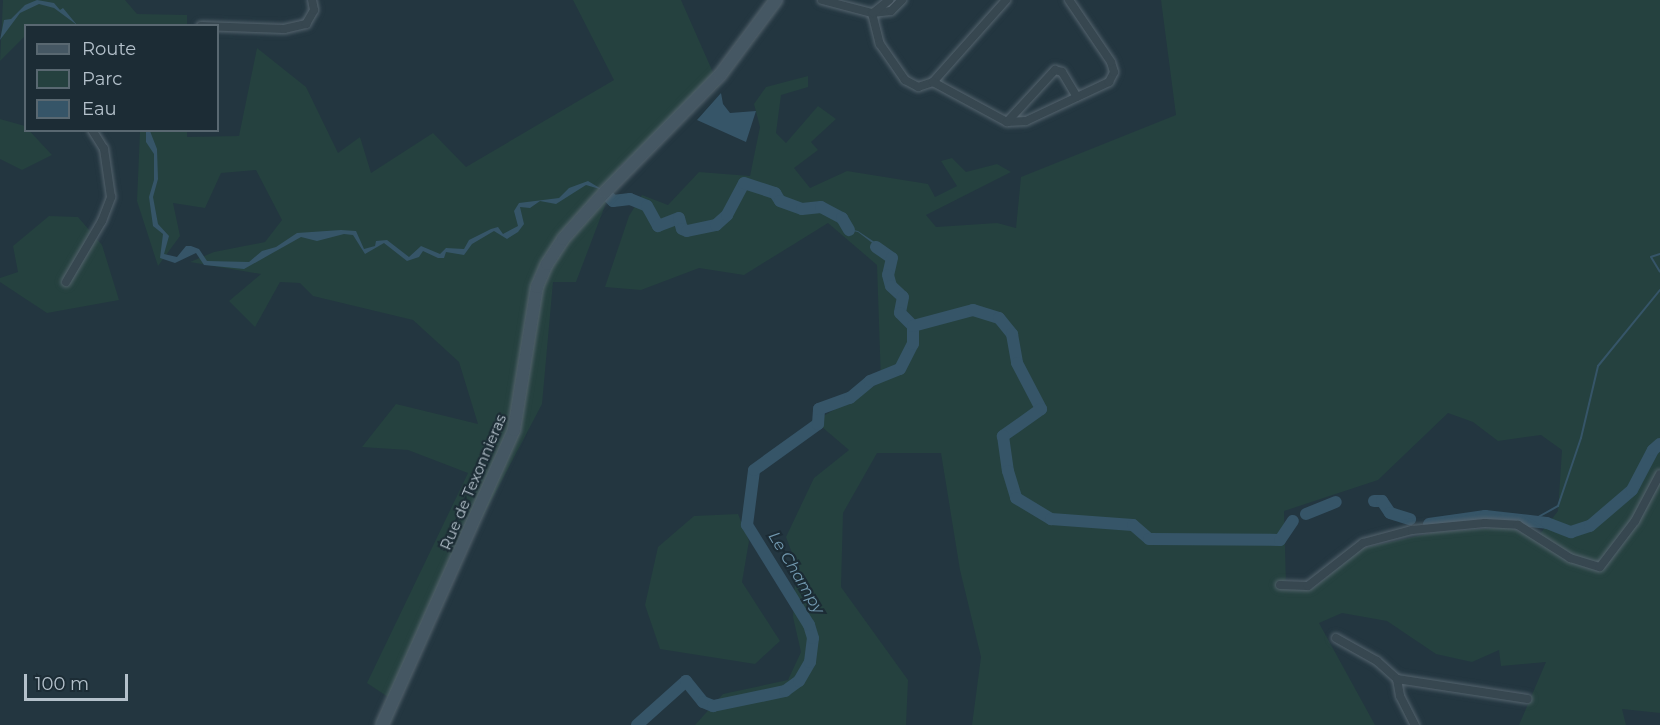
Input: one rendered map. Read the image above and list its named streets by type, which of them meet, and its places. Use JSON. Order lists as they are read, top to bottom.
{
  "streets": {
    "main road": ["Rue de Texonnieras"]
  },
  "water": ["Le Champy"],
  "legend": ["Route", "Parc", "Eau"],
  "scale_bar": "100 m"
}
